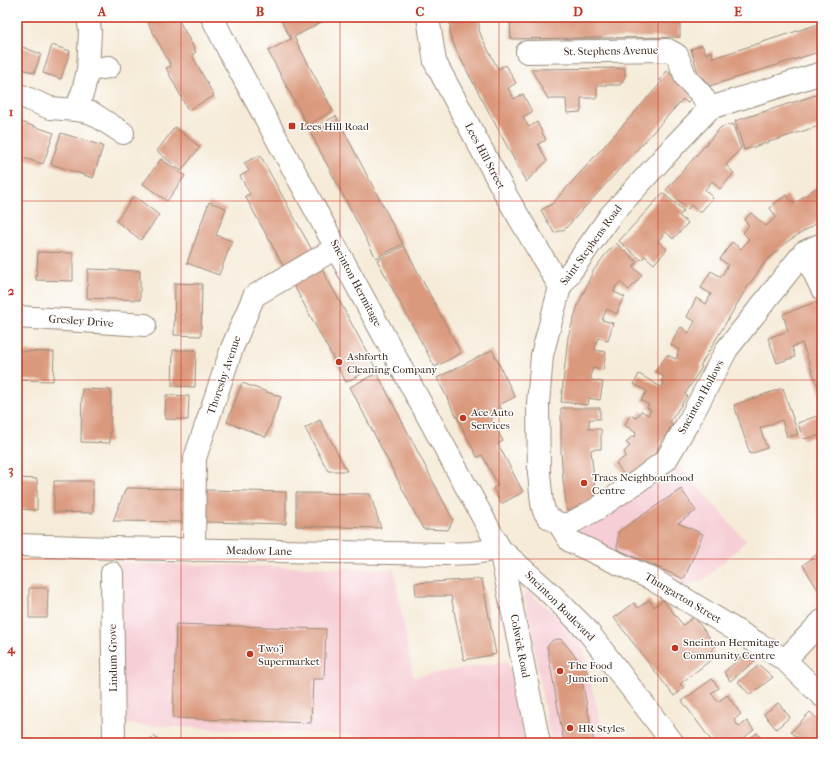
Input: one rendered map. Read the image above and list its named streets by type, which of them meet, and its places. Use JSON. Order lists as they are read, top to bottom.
{
  "streets": {
    "street": [
      "St. Stephens Avenue",
      "Lees Hill Street",
      "Saint Stephens Road",
      "Sneinton Hermitage",
      "Gresley Drive",
      "Thoresby Avenue",
      "Sneinton Hollows",
      "Meadow Lane",
      "Thurgarton Street",
      "Sneinton Boulevard",
      "Colwick Road",
      "Lindum Grove"
    ]
  },
  "crossings": [
    ["St. Stephens Avenue", "Saint Stephens Road"],
    ["Lees Hill Street", "Saint Stephens Road"],
    ["Saint Stephens Road", "Sneinton Hollows"],
    ["Saint Stephens Road", "Thurgarton Street"],
    ["Sneinton Hermitage", "Thoresby Avenue"],
    ["Sneinton Hermitage", "Meadow Lane"],
    ["Sneinton Hermitage", "Sneinton Boulevard"],
    ["Sneinton Hermitage", "Colwick Road"],
    ["Thoresby Avenue", "Meadow Lane"],
    ["Sneinton Hollows", "Thurgarton Street"],
    ["Meadow Lane", "Sneinton Boulevard"],
    ["Meadow Lane", "Colwick Road"],
    ["Sneinton Boulevard", "Colwick Road"]
  ],
  "places": {
    "transit": ["Lees Hill Road"],
    "other": [
      "Ashforth Cleaning Company",
      "Ace Auto Services",
      "Tracs Neighbourhood Centre",
      "Sneinton Hermitage Community Centre",
      "Two'j Supermarket",
      "The Food Junction",
      "HR Styles"
    ]
  },
  "grid": {
    "columns": [
      "A",
      "B",
      "C",
      "D",
      "E"
    ],
    "rows": [
      "1",
      "2",
      "3",
      "4"
    ]
  }
}
